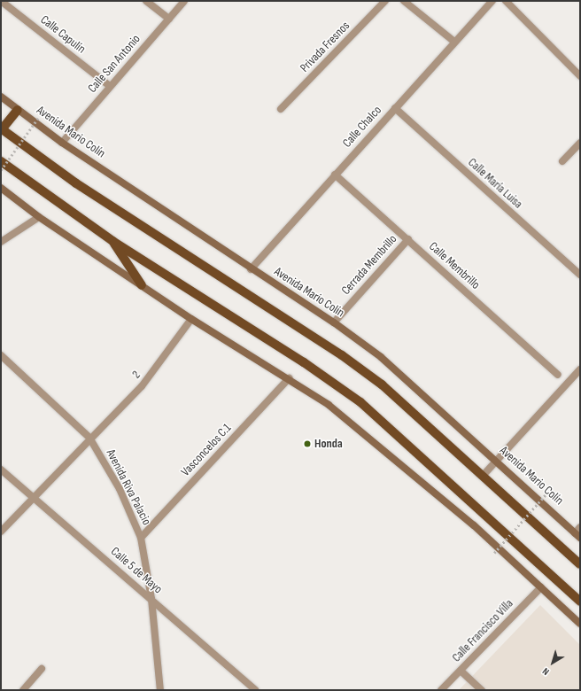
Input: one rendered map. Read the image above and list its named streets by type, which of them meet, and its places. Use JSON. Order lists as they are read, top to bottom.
{
  "streets": {
    "main road": ["Avenida Mario Colín"],
    "street": [
      "Calle Capulín",
      "Privada Fresnos",
      "Calle San Antonio",
      "Calle Chalco",
      "Calle María Luisa",
      "Cerrada Membrillo",
      "Calle Membrillo",
      "2",
      "Vasconcelos C.1",
      "Avenida Riva Palacio",
      "Calle 5 de Mayo",
      "Calle Francisco Villa"
    ]
  },
  "crossings": [
    ["Calle Capulín", "Calle San Antonio"],
    ["Calle San Antonio", "Avenida Mario Colín"],
    ["Calle Chalco", "Avenida Mario Colín"],
    ["Calle Chalco", "Calle María Luisa"],
    ["Calle Chalco", "Calle Membrillo"],
    ["Avenida Mario Colín", "Cerrada Membrillo"],
    ["Cerrada Membrillo", "Calle Membrillo"],
    ["2", "Avenida Riva Palacio"],
    ["2", "Calle 5 de Mayo"],
    ["Vasconcelos C.1", "Avenida Riva Palacio"],
    ["Avenida Riva Palacio", "Calle 5 de Mayo"]
  ],
  "places": ["Honda"],
  "north": "bottom left"
}
